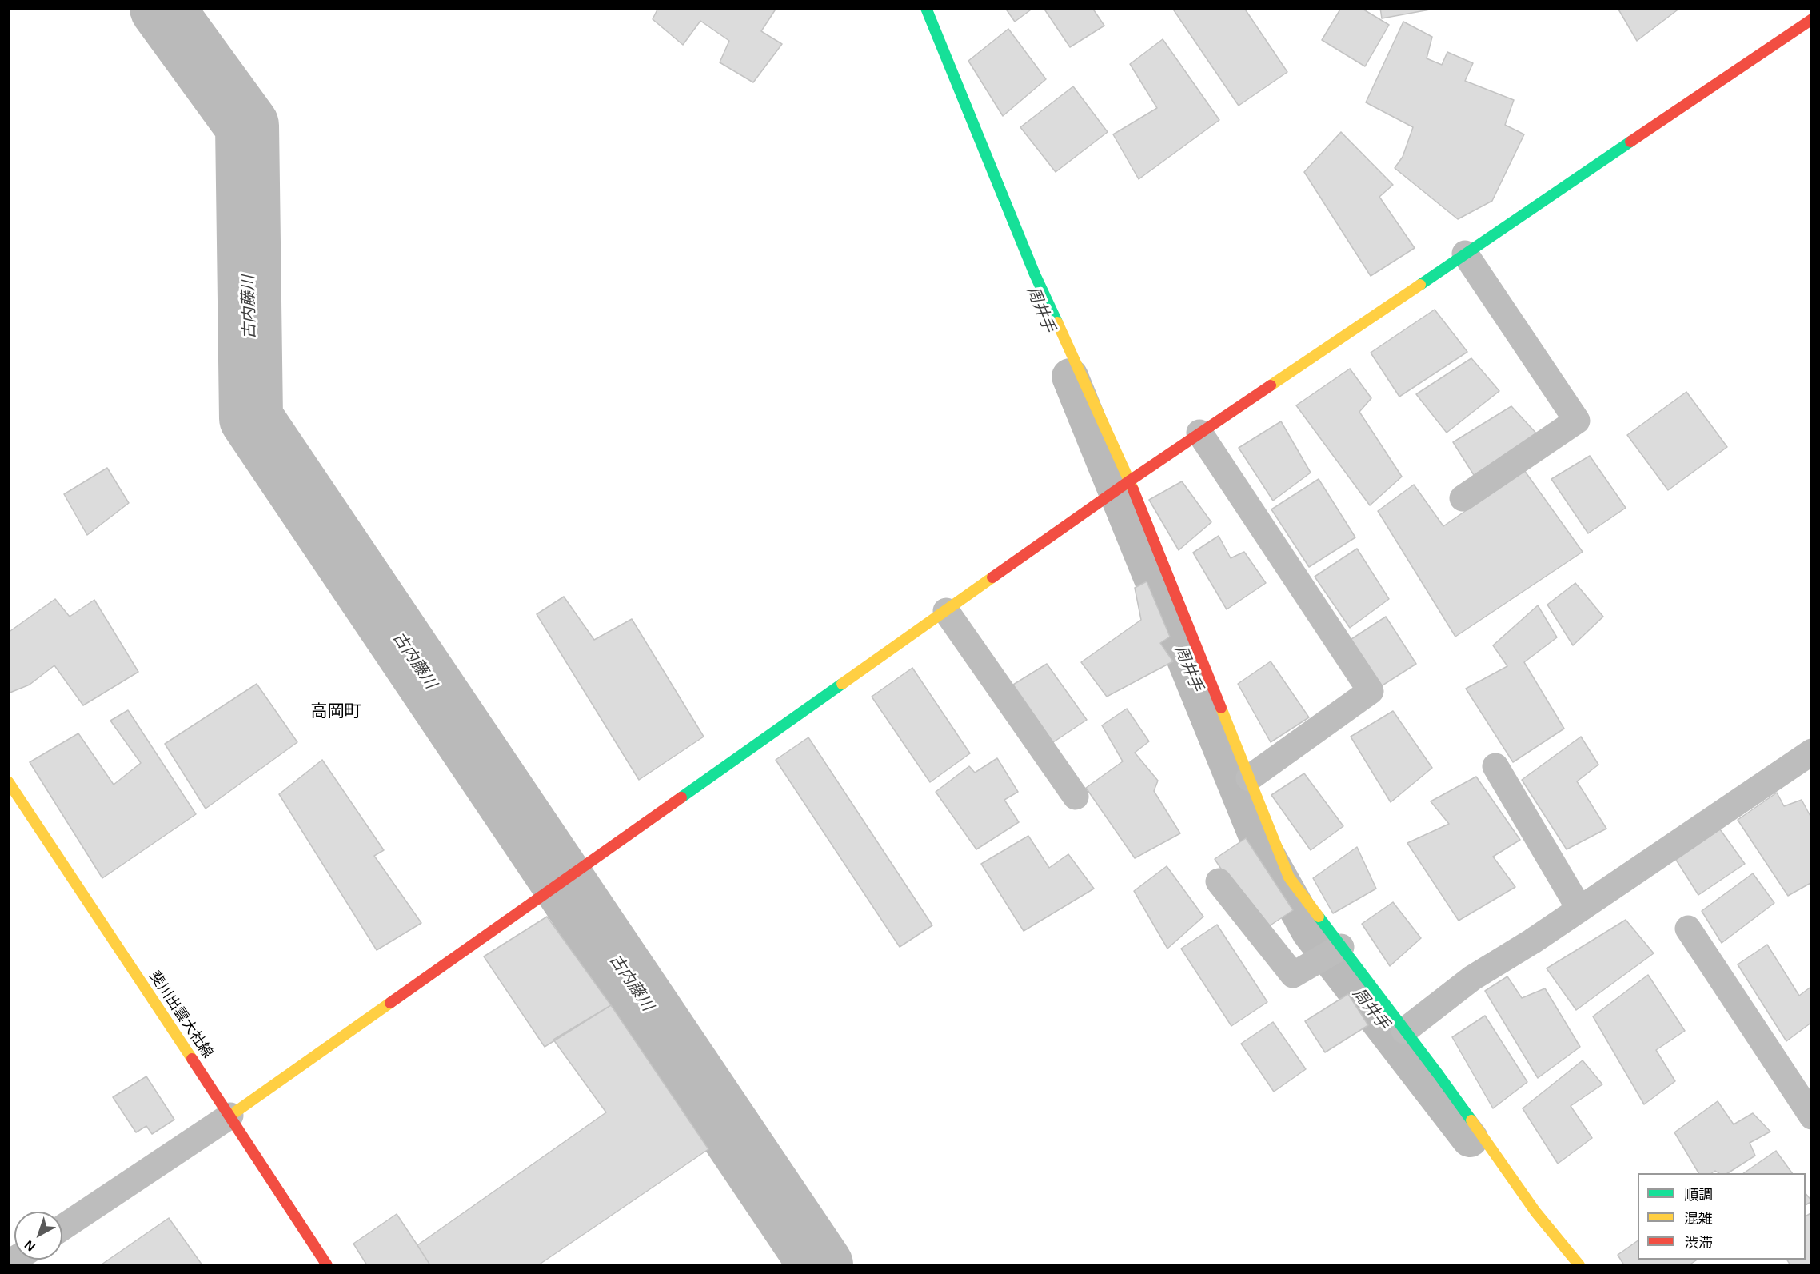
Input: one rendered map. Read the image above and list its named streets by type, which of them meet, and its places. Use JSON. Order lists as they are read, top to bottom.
{
  "streets": {
    "street": ["斐川出雲大社線"]
  },
  "districts": ["高岡町"],
  "water": ["古内藤川", "周井手"],
  "legend": ["順調", "混雑", "渋滞"],
  "north": "bottom left"
}
